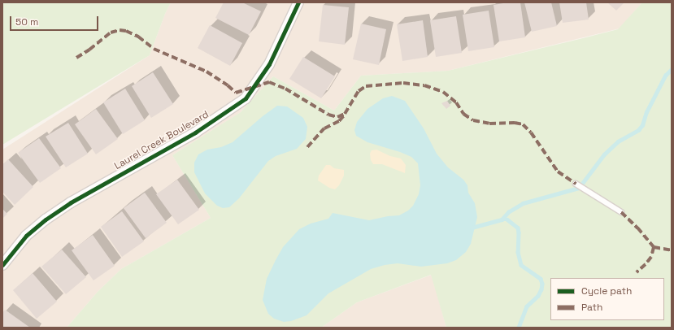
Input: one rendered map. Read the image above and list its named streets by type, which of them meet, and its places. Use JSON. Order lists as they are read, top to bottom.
{
  "streets": {
    "street": ["Laurel Creek Boulevard"]
  },
  "legend": ["Cycle path", "Path"],
  "scale_bar": "50 m"
}
